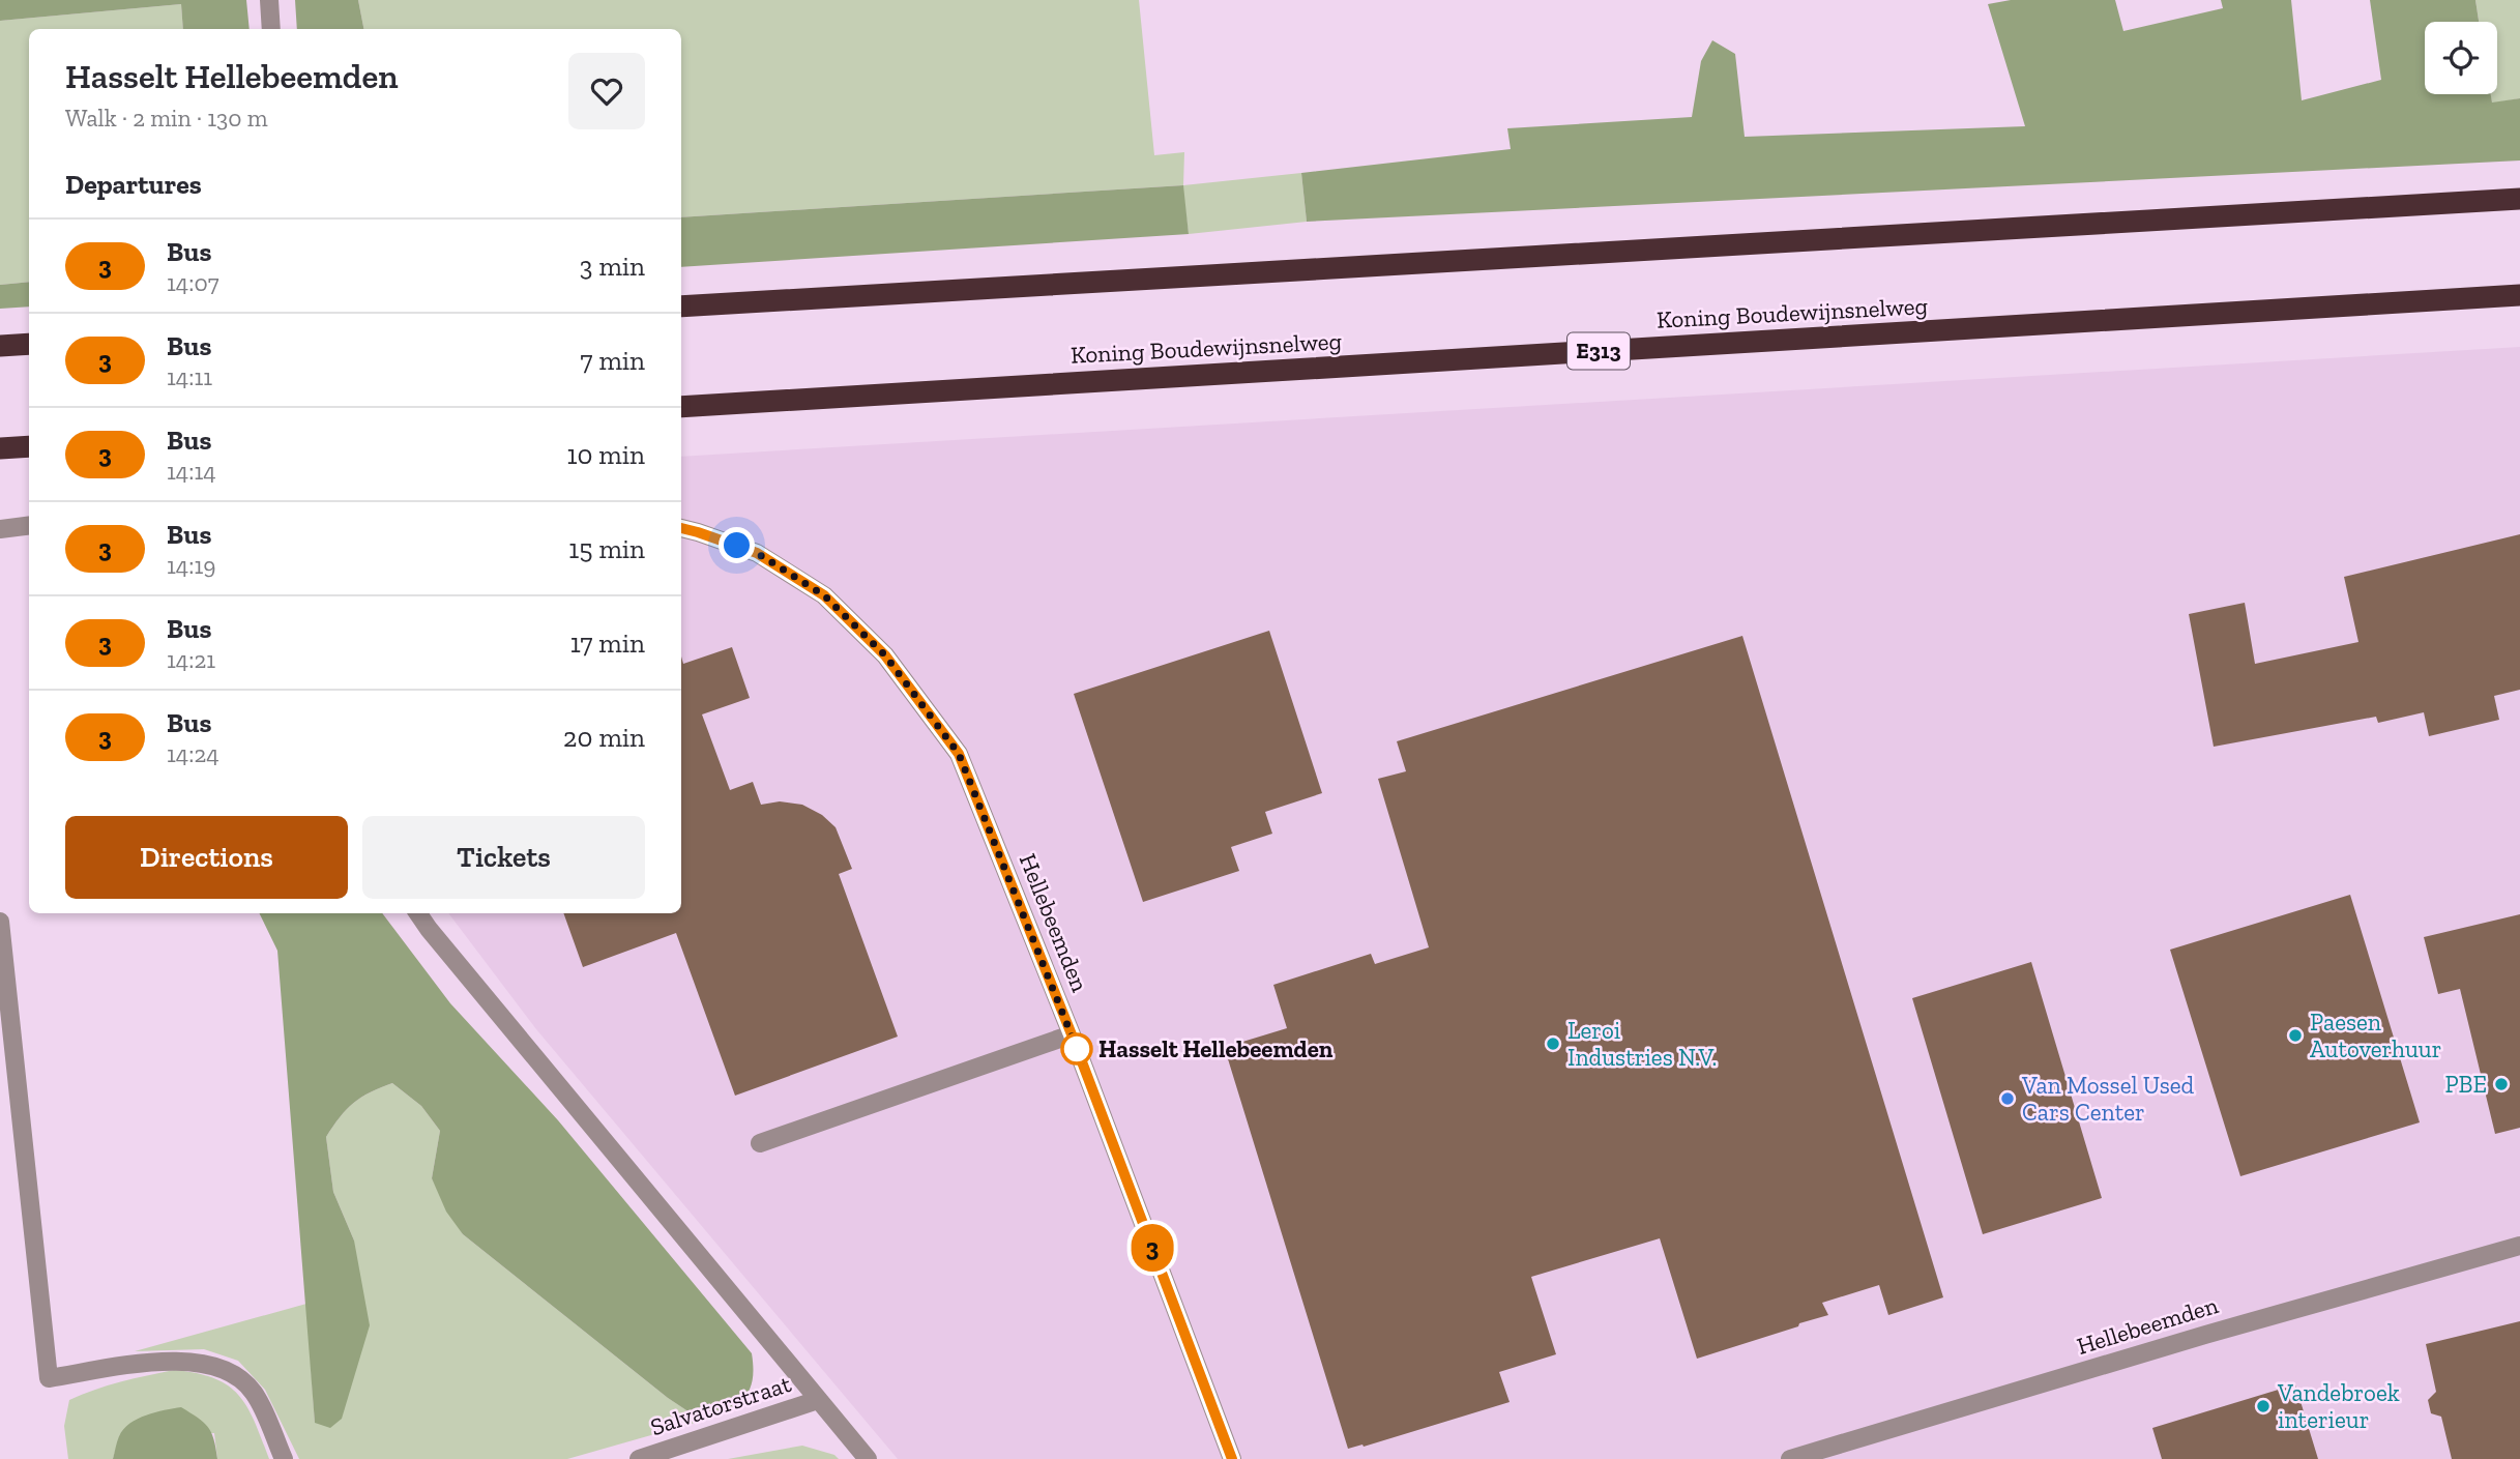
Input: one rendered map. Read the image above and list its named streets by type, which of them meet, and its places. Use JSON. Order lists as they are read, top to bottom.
{
  "streets": {
    "highway": ["Koning Boudewijnsnelweg", "E313"],
    "street": ["Hellebeemden", "Salvatorstraat"]
  },
  "places": [
    "Paesen Autoverhuur",
    "Leroi Industries N.V.",
    "Hasselt Hellebeemden",
    "PBE",
    "Van Mossel Used Cars Center",
    "Vandebroek interieur"
  ],
  "lines": ["bus line 3"],
  "page": {
    "on_map": "3",
    "heading": [
      ["Hasselt Hellebeemden", "Walk · 2 min · 130 m"],
      "Departures"
    ],
    "list": [
      {
        "mark": "3",
        "name": "Bus",
        "note": "14:07",
        "value": "3 min"
      },
      {
        "mark": "3",
        "name": "Bus",
        "note": "14:11",
        "value": "7 min"
      },
      {
        "mark": "3",
        "name": "Bus",
        "note": "14:14",
        "value": "10 min"
      },
      {
        "mark": "3",
        "name": "Bus",
        "note": "14:19",
        "value": "15 min"
      },
      {
        "mark": "3",
        "name": "Bus",
        "note": "14:21",
        "value": "17 min"
      },
      {
        "mark": "3",
        "name": "Bus",
        "note": "14:24",
        "value": "20 min"
      }
    ],
    "buttons": ["Directions", "Tickets"]
  }
}
